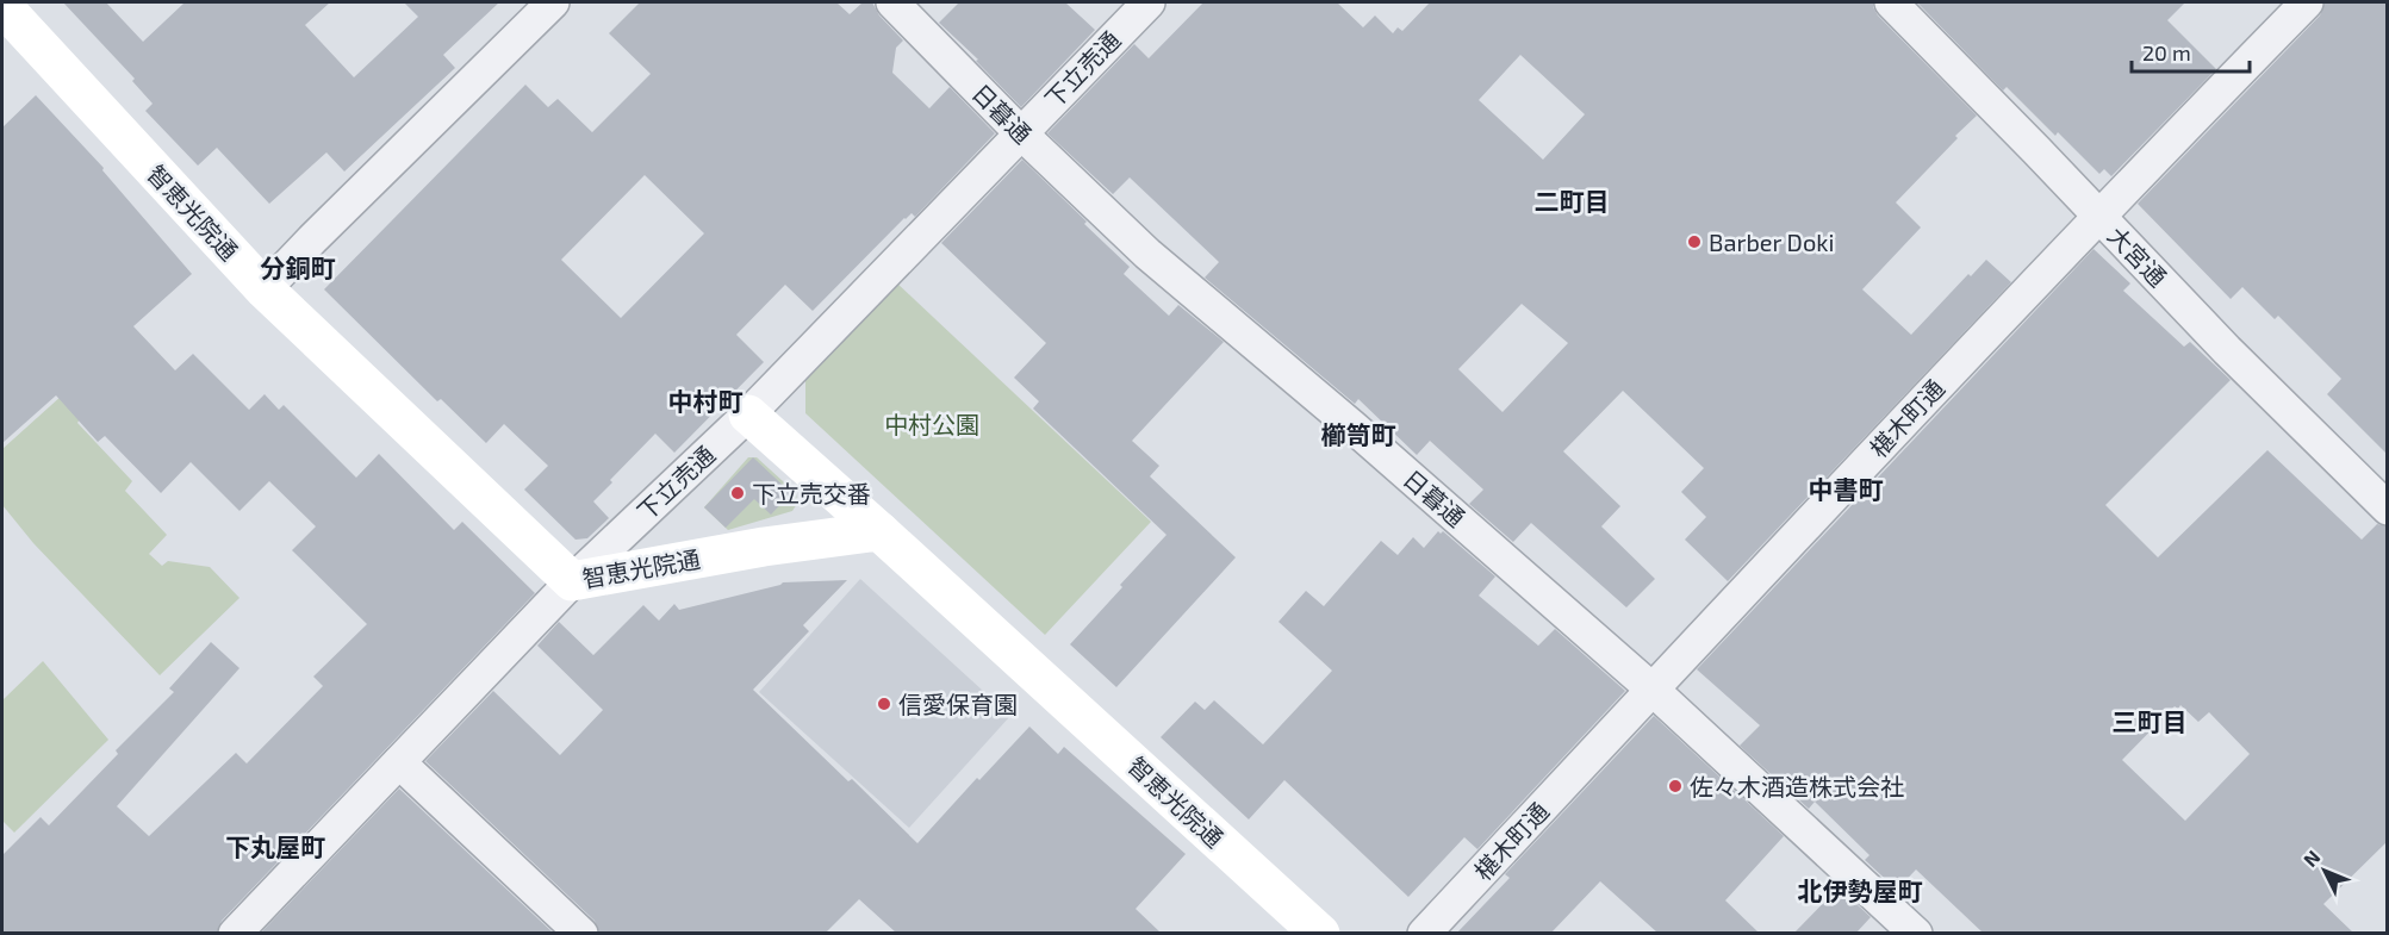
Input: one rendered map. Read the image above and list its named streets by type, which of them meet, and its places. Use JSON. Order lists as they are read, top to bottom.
{
  "streets": {
    "street": [
      "下立売通",
      "日暮通",
      "智恵光院通",
      "大宮通",
      "椹木町通"
    ]
  },
  "crossings": [
    ["下立売通", "日暮通"],
    ["下立売通", "智恵光院通"],
    ["日暮通", "椹木町通"],
    ["大宮通", "椹木町通"]
  ],
  "districts": [
    "二町目",
    "分銅町",
    "中村町",
    "櫛笥町",
    "中書町",
    "三町目",
    "下丸屋町",
    "北伊勢屋町"
  ],
  "parks": ["中村公園"],
  "places": [
    "Barber Doki",
    "下立売交番",
    "信愛保育園",
    "佐々木酒造株式会社"
  ],
  "scale_bar": "20 m",
  "north": "top left"
}
